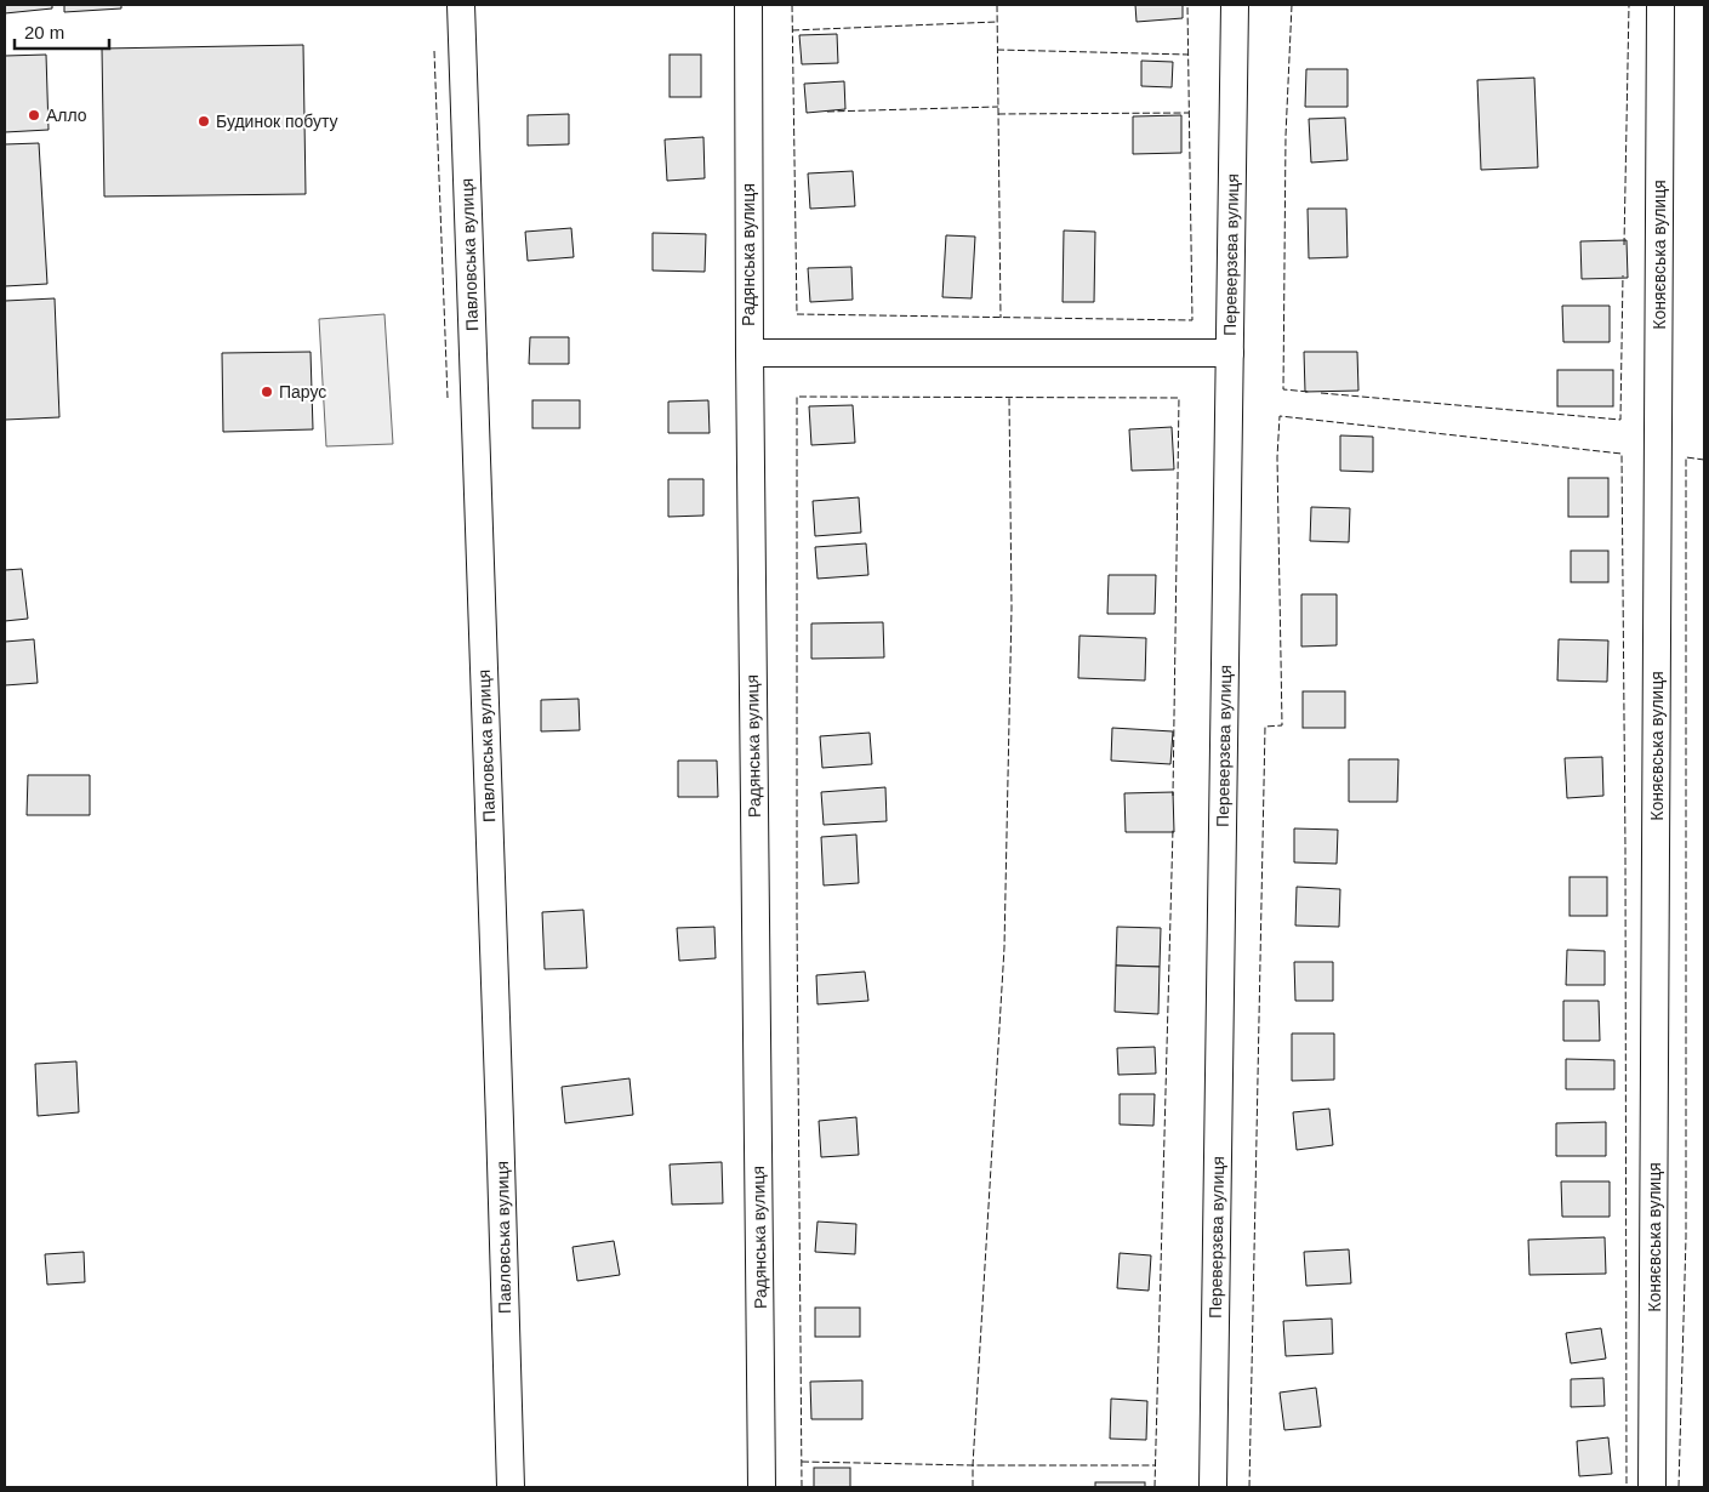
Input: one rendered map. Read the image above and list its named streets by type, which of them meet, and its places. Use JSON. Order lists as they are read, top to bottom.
{
  "streets": {
    "street": [
      "Павловська вулиця",
      "Радянська вулиця",
      "Переверзєва вулиця",
      "Коняєвська вулиця"
    ]
  },
  "places": ["Алло", "Будинок побуту", "Парус"],
  "scale_bar": "20 m"
}
